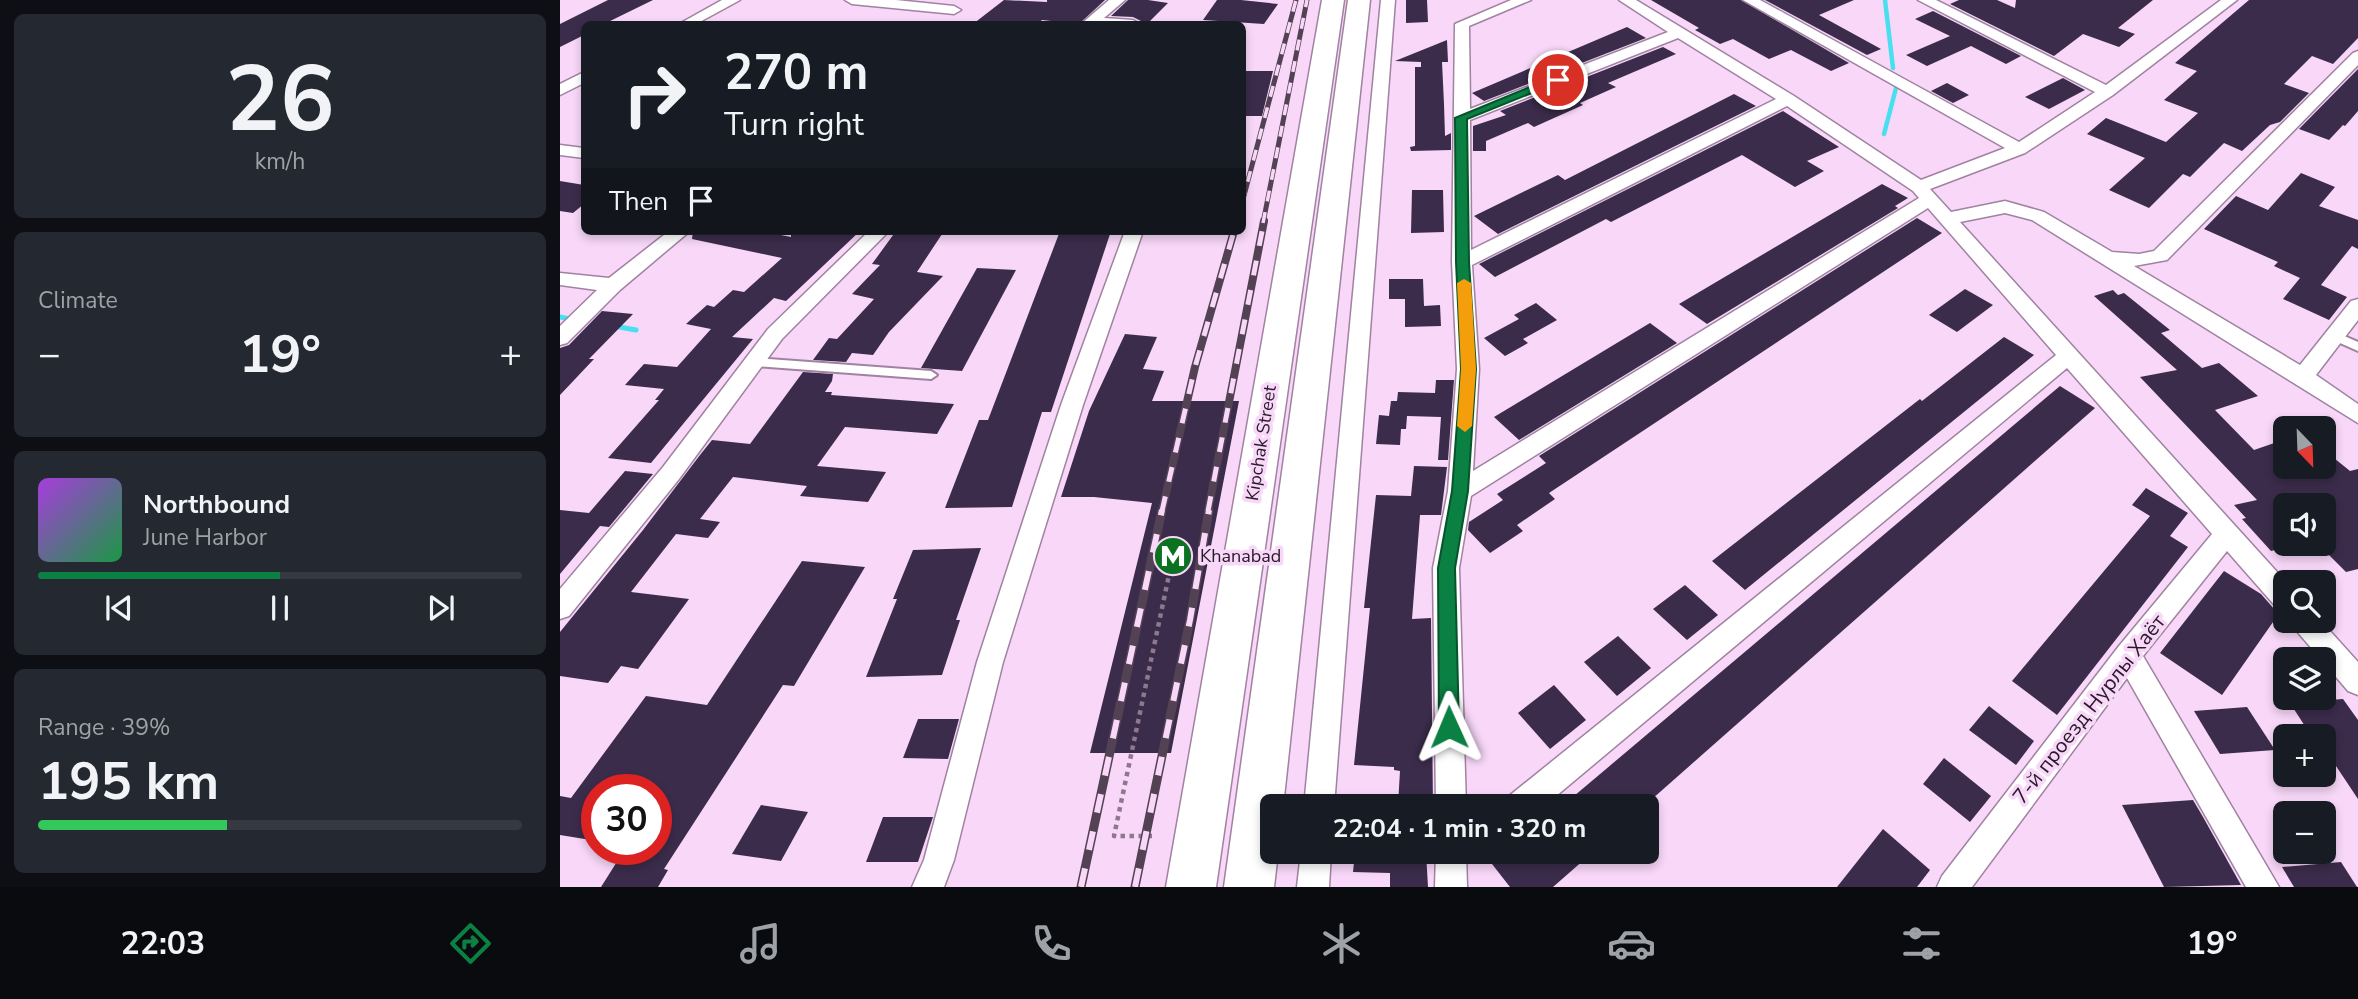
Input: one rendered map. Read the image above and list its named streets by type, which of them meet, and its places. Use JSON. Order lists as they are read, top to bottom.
{
  "streets": {
    "main road": ["Kipchak Street"],
    "street": ["7-й проезд Нурлы Хаёт"]
  },
  "places": {
    "metro station": ["Khanabad"]
  },
  "north": "bottom right",
  "page": {
    "tile": [
      ["26", "km/h"],
      "Climate",
      ["Range · 39%", "195 km"]
    ],
    "turn": ["270 m", "Turn right"],
    "then": "Then",
    "heat": ["−", "19°", "+"],
    "map_buttons": ["+", "−"],
    "song": ["Northbound", "June Harbor"],
    "limit": "30",
    "trip": "22:04 · 1 min · 320 m",
    "tabs": ["22:03", "19°"]
  }
}
